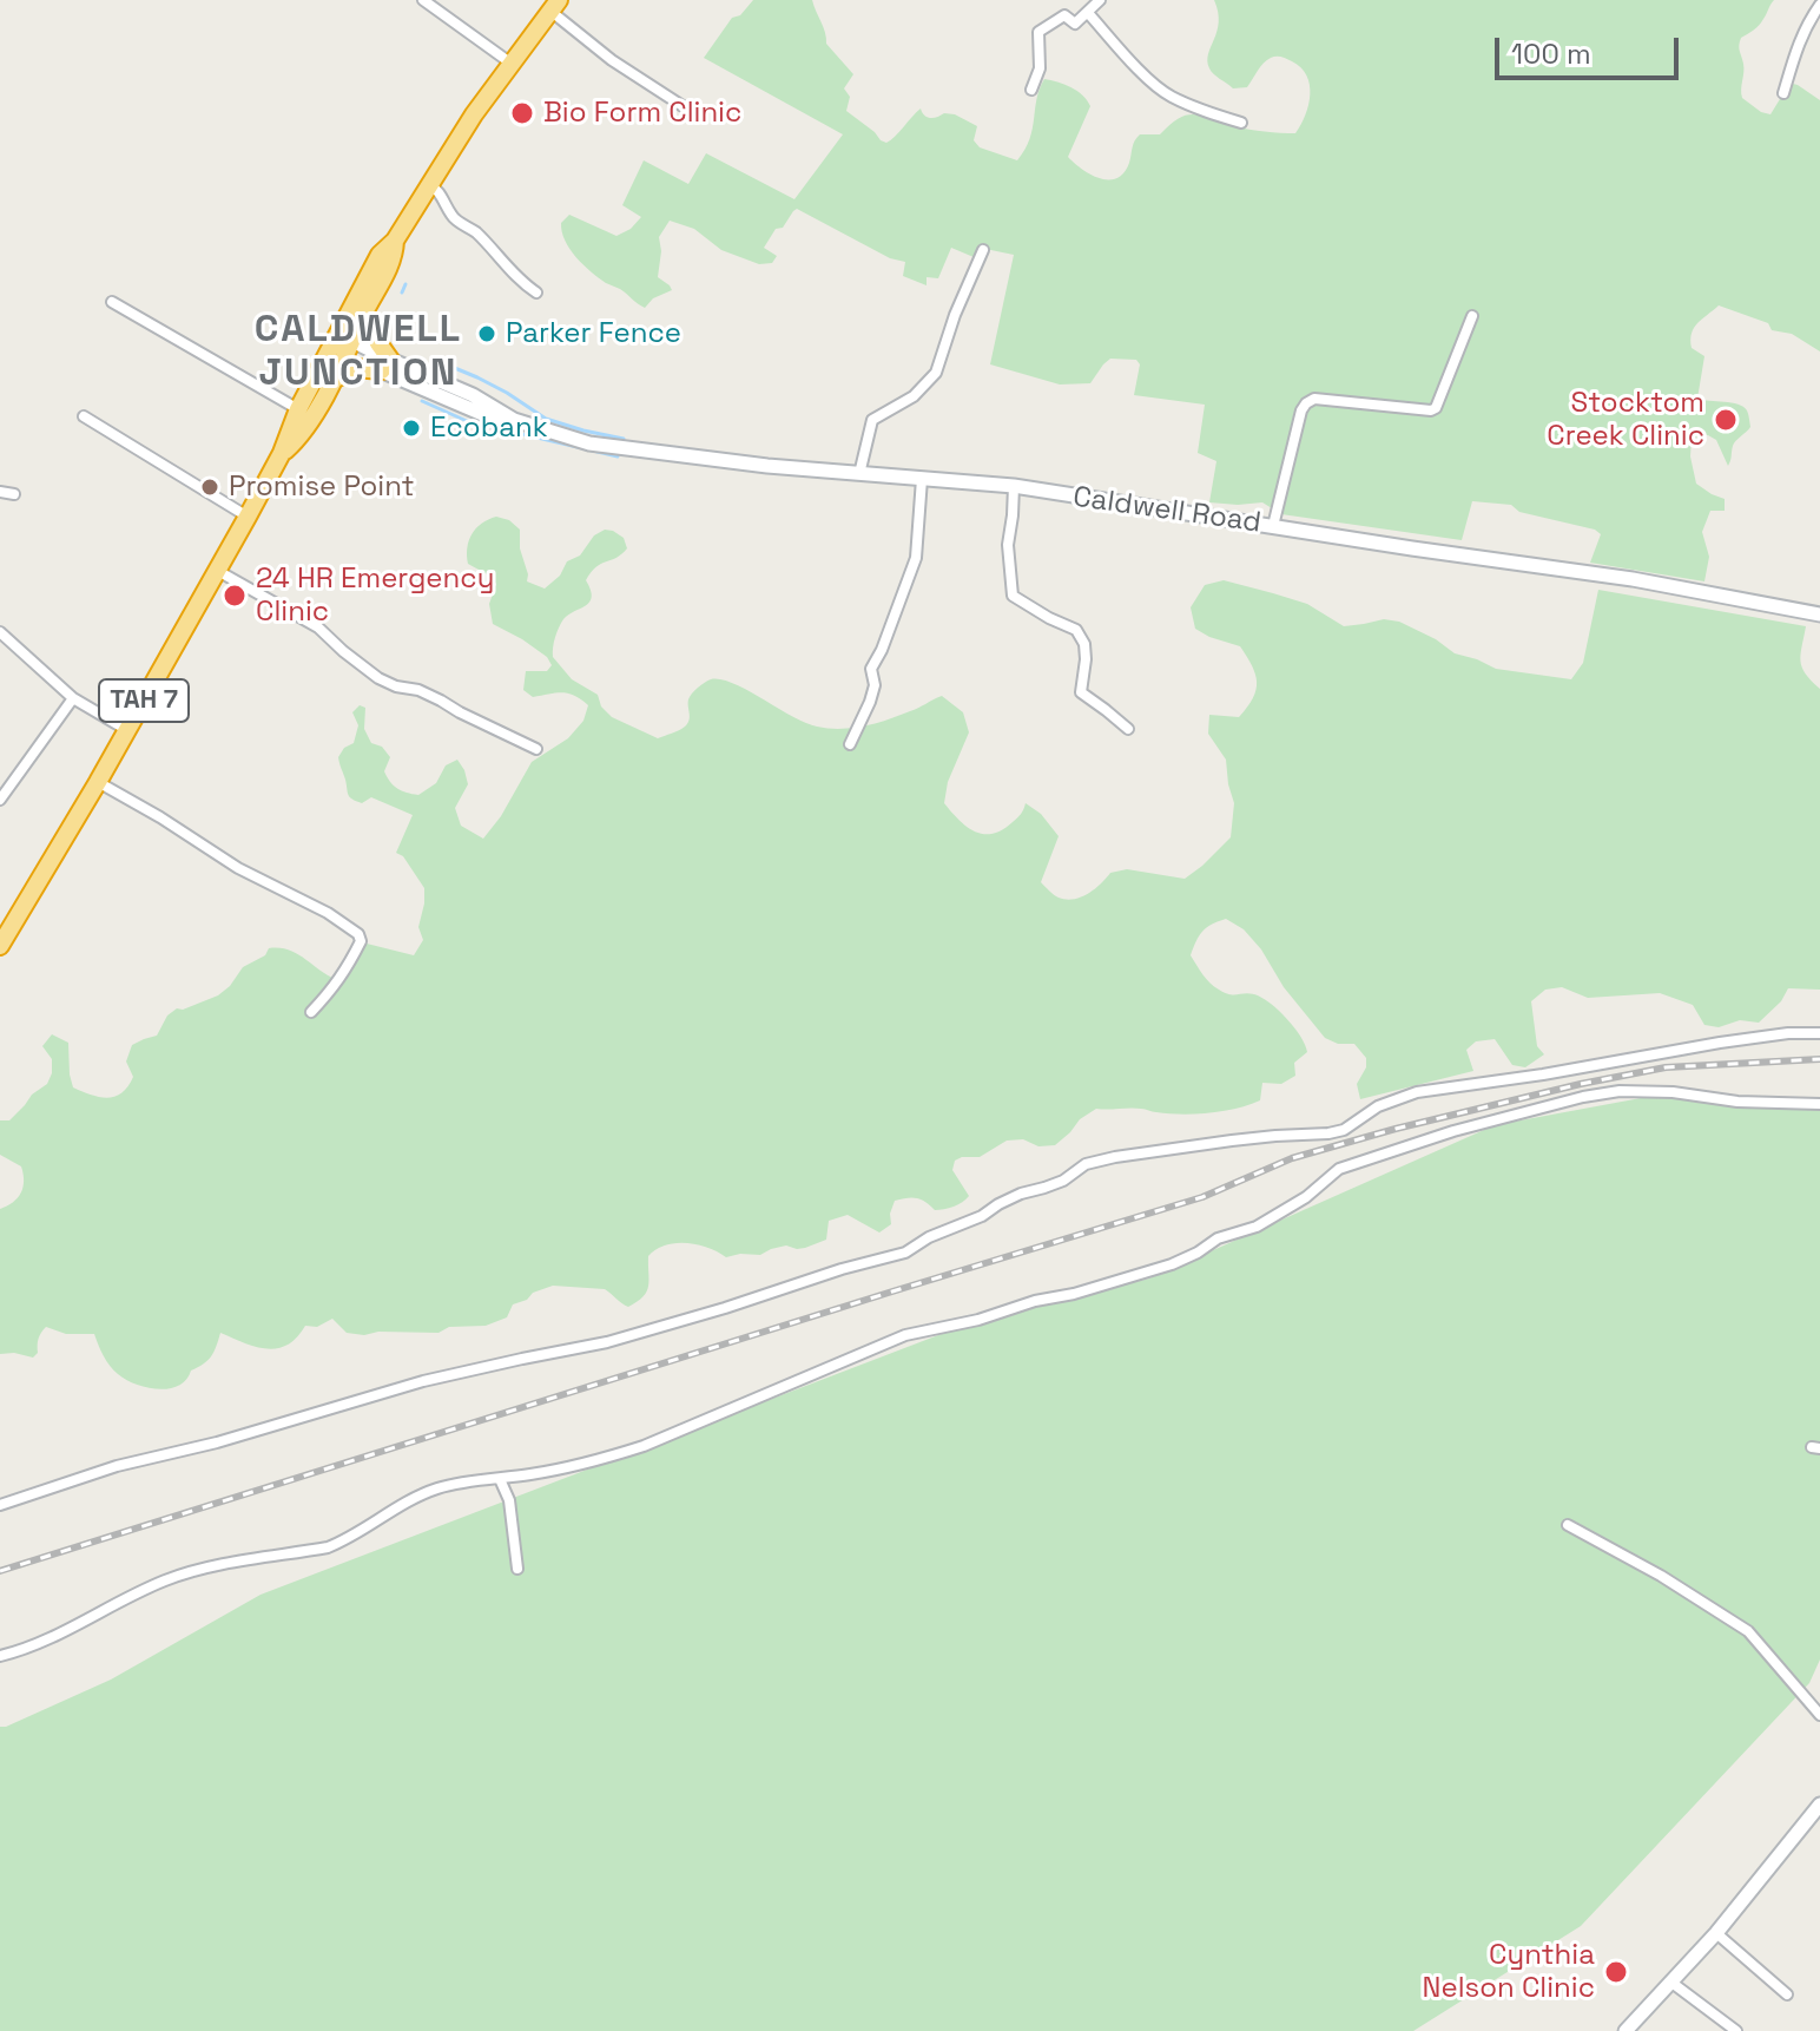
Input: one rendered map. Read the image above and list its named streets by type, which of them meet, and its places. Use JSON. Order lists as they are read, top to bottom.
{
  "streets": {
    "highway": ["TAH 7"],
    "main road": ["Caldwell Road"]
  },
  "crossings": [
    ["Caldwell Road", "TAH 7"]
  ],
  "districts": ["CALDWELL JUNCTION"],
  "places": [
    "Bio Form Clinic",
    "Parker Fence",
    "Stocktom Creek Clinic",
    "Ecobank",
    "Promise Point",
    "24 HR Emergency Clinic",
    "Cynthia Nelson Clinic"
  ],
  "scale_bar": "100 m"
}
